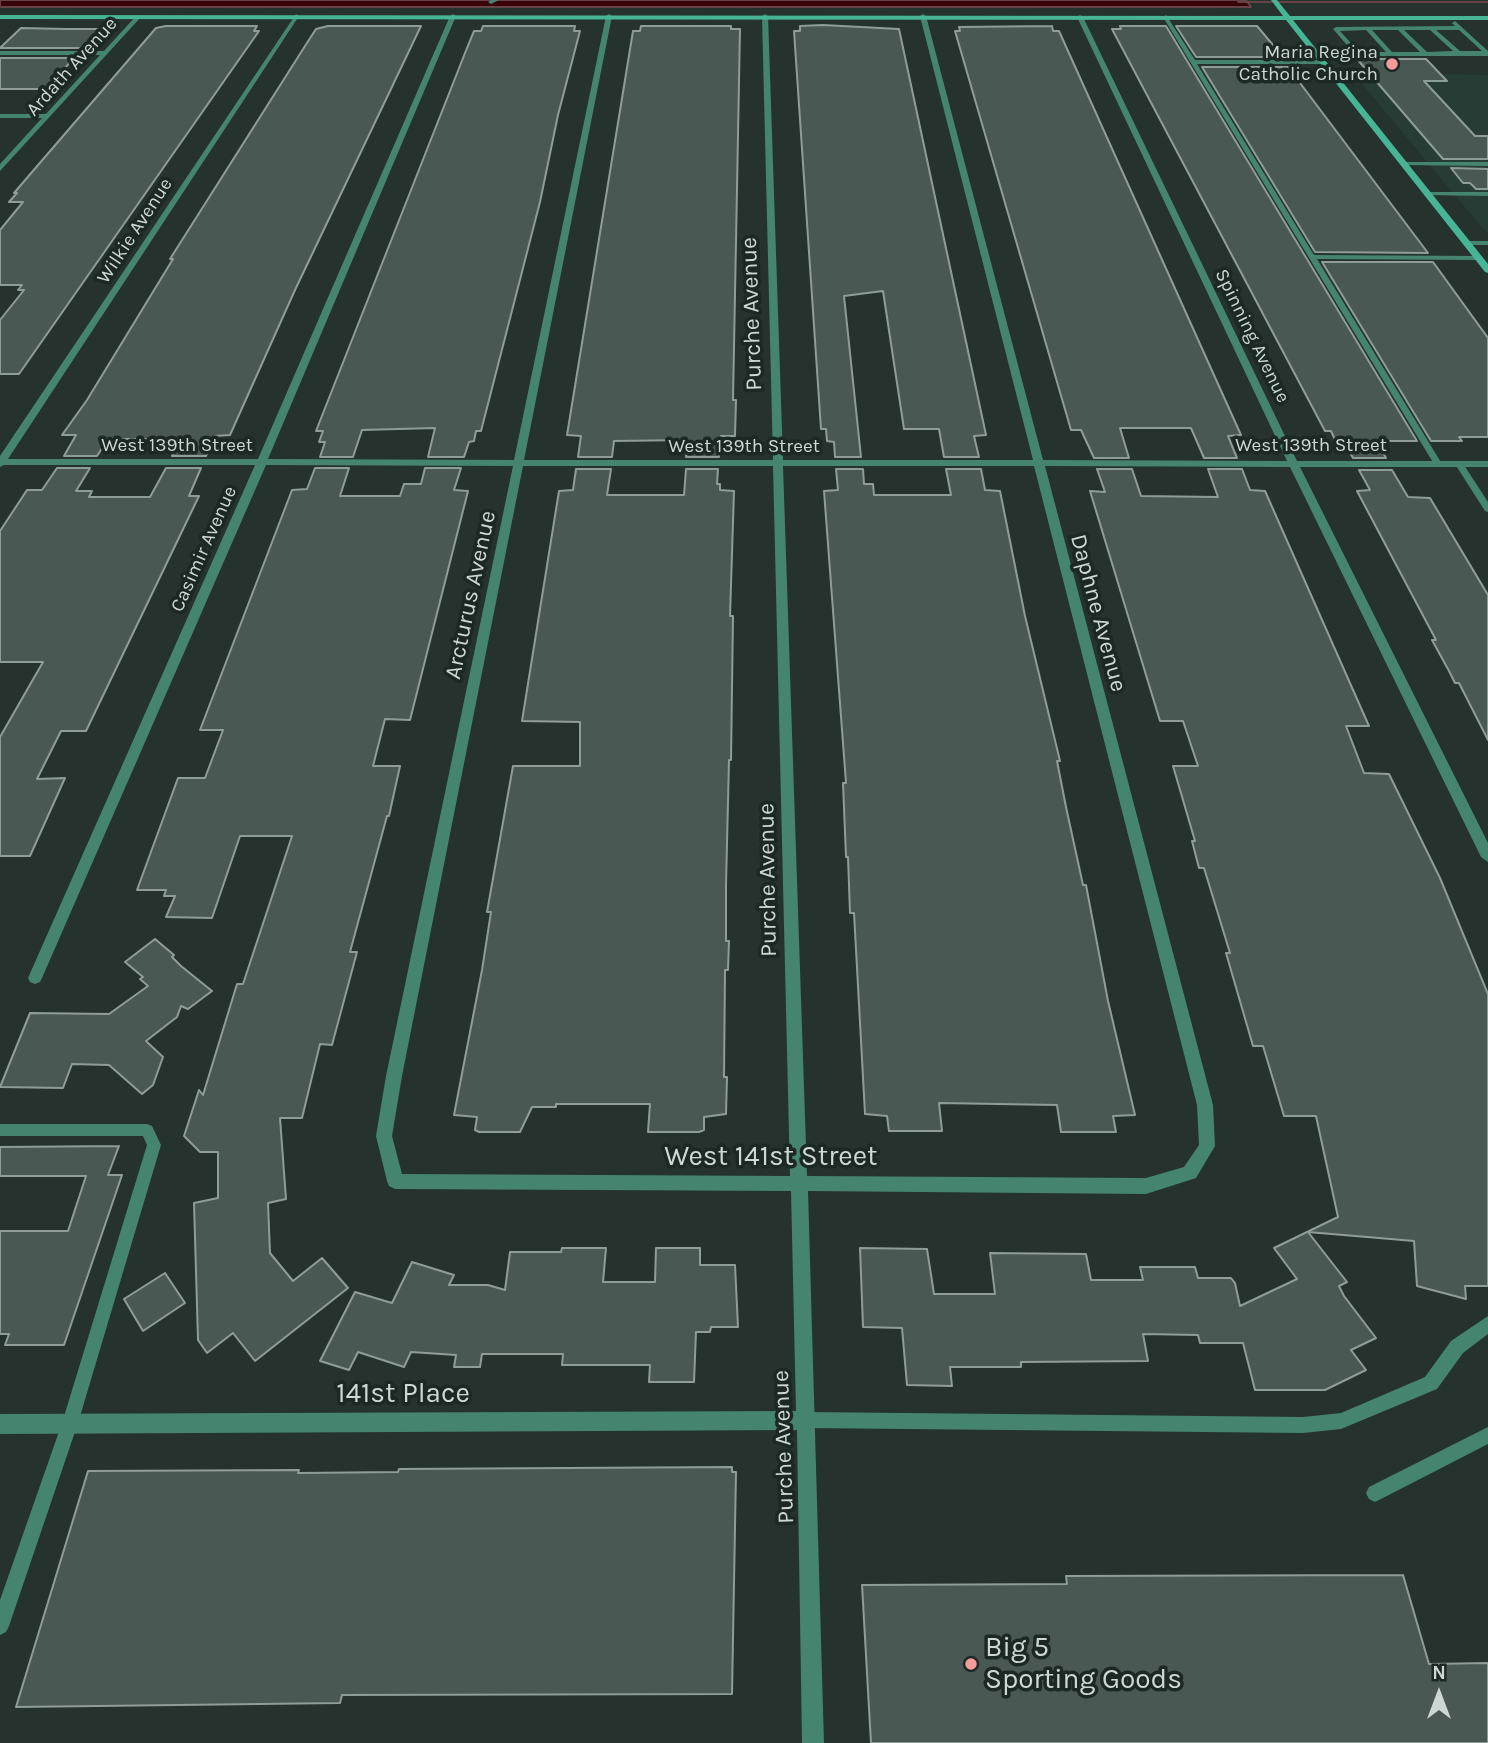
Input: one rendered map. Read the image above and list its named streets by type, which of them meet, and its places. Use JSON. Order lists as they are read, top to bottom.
{
  "streets": {
    "street": [
      "Ardath Avenue",
      "Wilkie Avenue",
      "Purche Avenue",
      "Spinning Avenue",
      "West 139th Street",
      "Casimir Avenue",
      "Arcturus Avenue",
      "Daphne Avenue",
      "West 141st Street",
      "141st Place"
    ]
  },
  "crossings": [
    ["Wilkie Avenue", "West 139th Street"],
    ["Purche Avenue", "West 139th Street"],
    ["Purche Avenue", "West 141st Street"],
    ["Purche Avenue", "141st Place"],
    ["Spinning Avenue", "West 139th Street"],
    ["West 139th Street", "Casimir Avenue"],
    ["West 139th Street", "Arcturus Avenue"],
    ["West 139th Street", "Daphne Avenue"],
    ["Arcturus Avenue", "West 141st Street"],
    ["Daphne Avenue", "West 141st Street"]
  ],
  "places": ["Maria Regina Catholic Church", "Big 5 Sporting Goods"],
  "north": "top"
}
